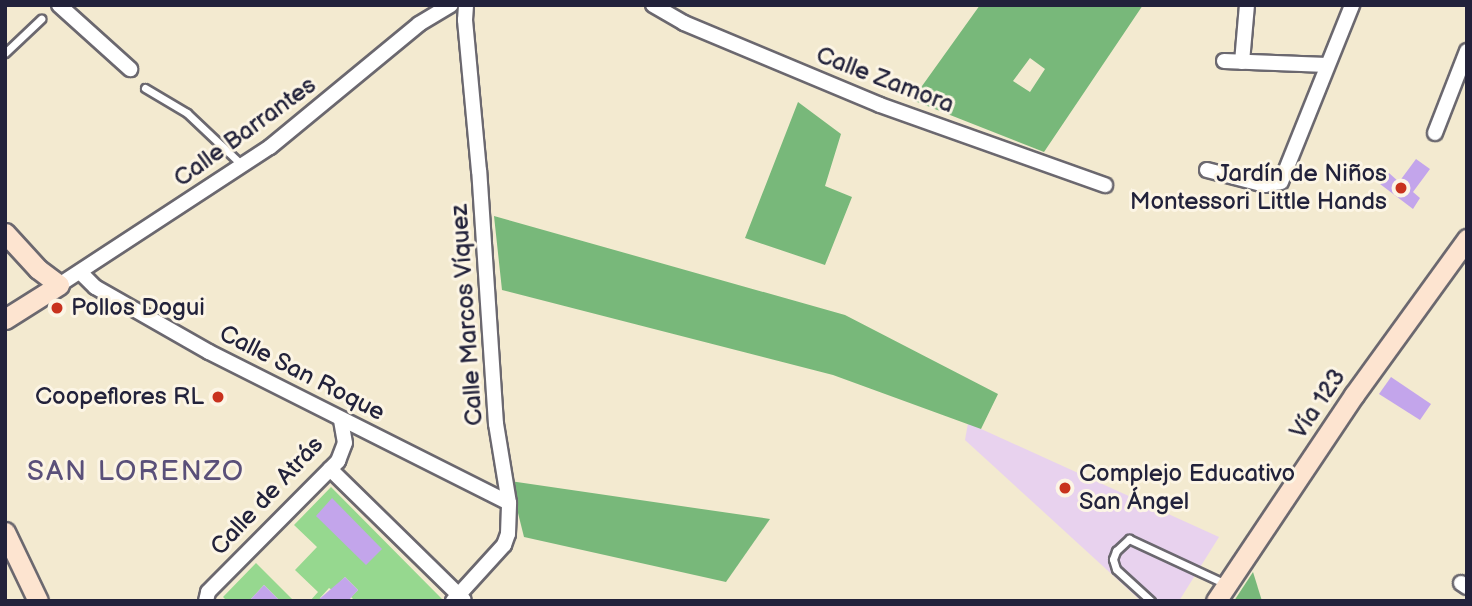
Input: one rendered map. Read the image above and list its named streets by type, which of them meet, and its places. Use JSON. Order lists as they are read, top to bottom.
{
  "streets": {
    "main road": ["Vía 123"],
    "street": [
      "Calle Zamora",
      "Calle Barrantes",
      "Calle Marcos Víquez",
      "Calle San Roque",
      "Calle de Atrás"
    ]
  },
  "crossings": [
    ["Calle Barrantes", "Calle San Roque"],
    ["Calle Marcos Víquez", "Calle San Roque"],
    ["Calle San Roque", "Calle de Atrás"]
  ],
  "districts": ["SAN LORENZO"],
  "places": [
    "Jardín de Niños Montessori Little Hands",
    "Pollos Dogui",
    "Coopeflores RL",
    "Complejo Educativo San Ángel"
  ]
}
